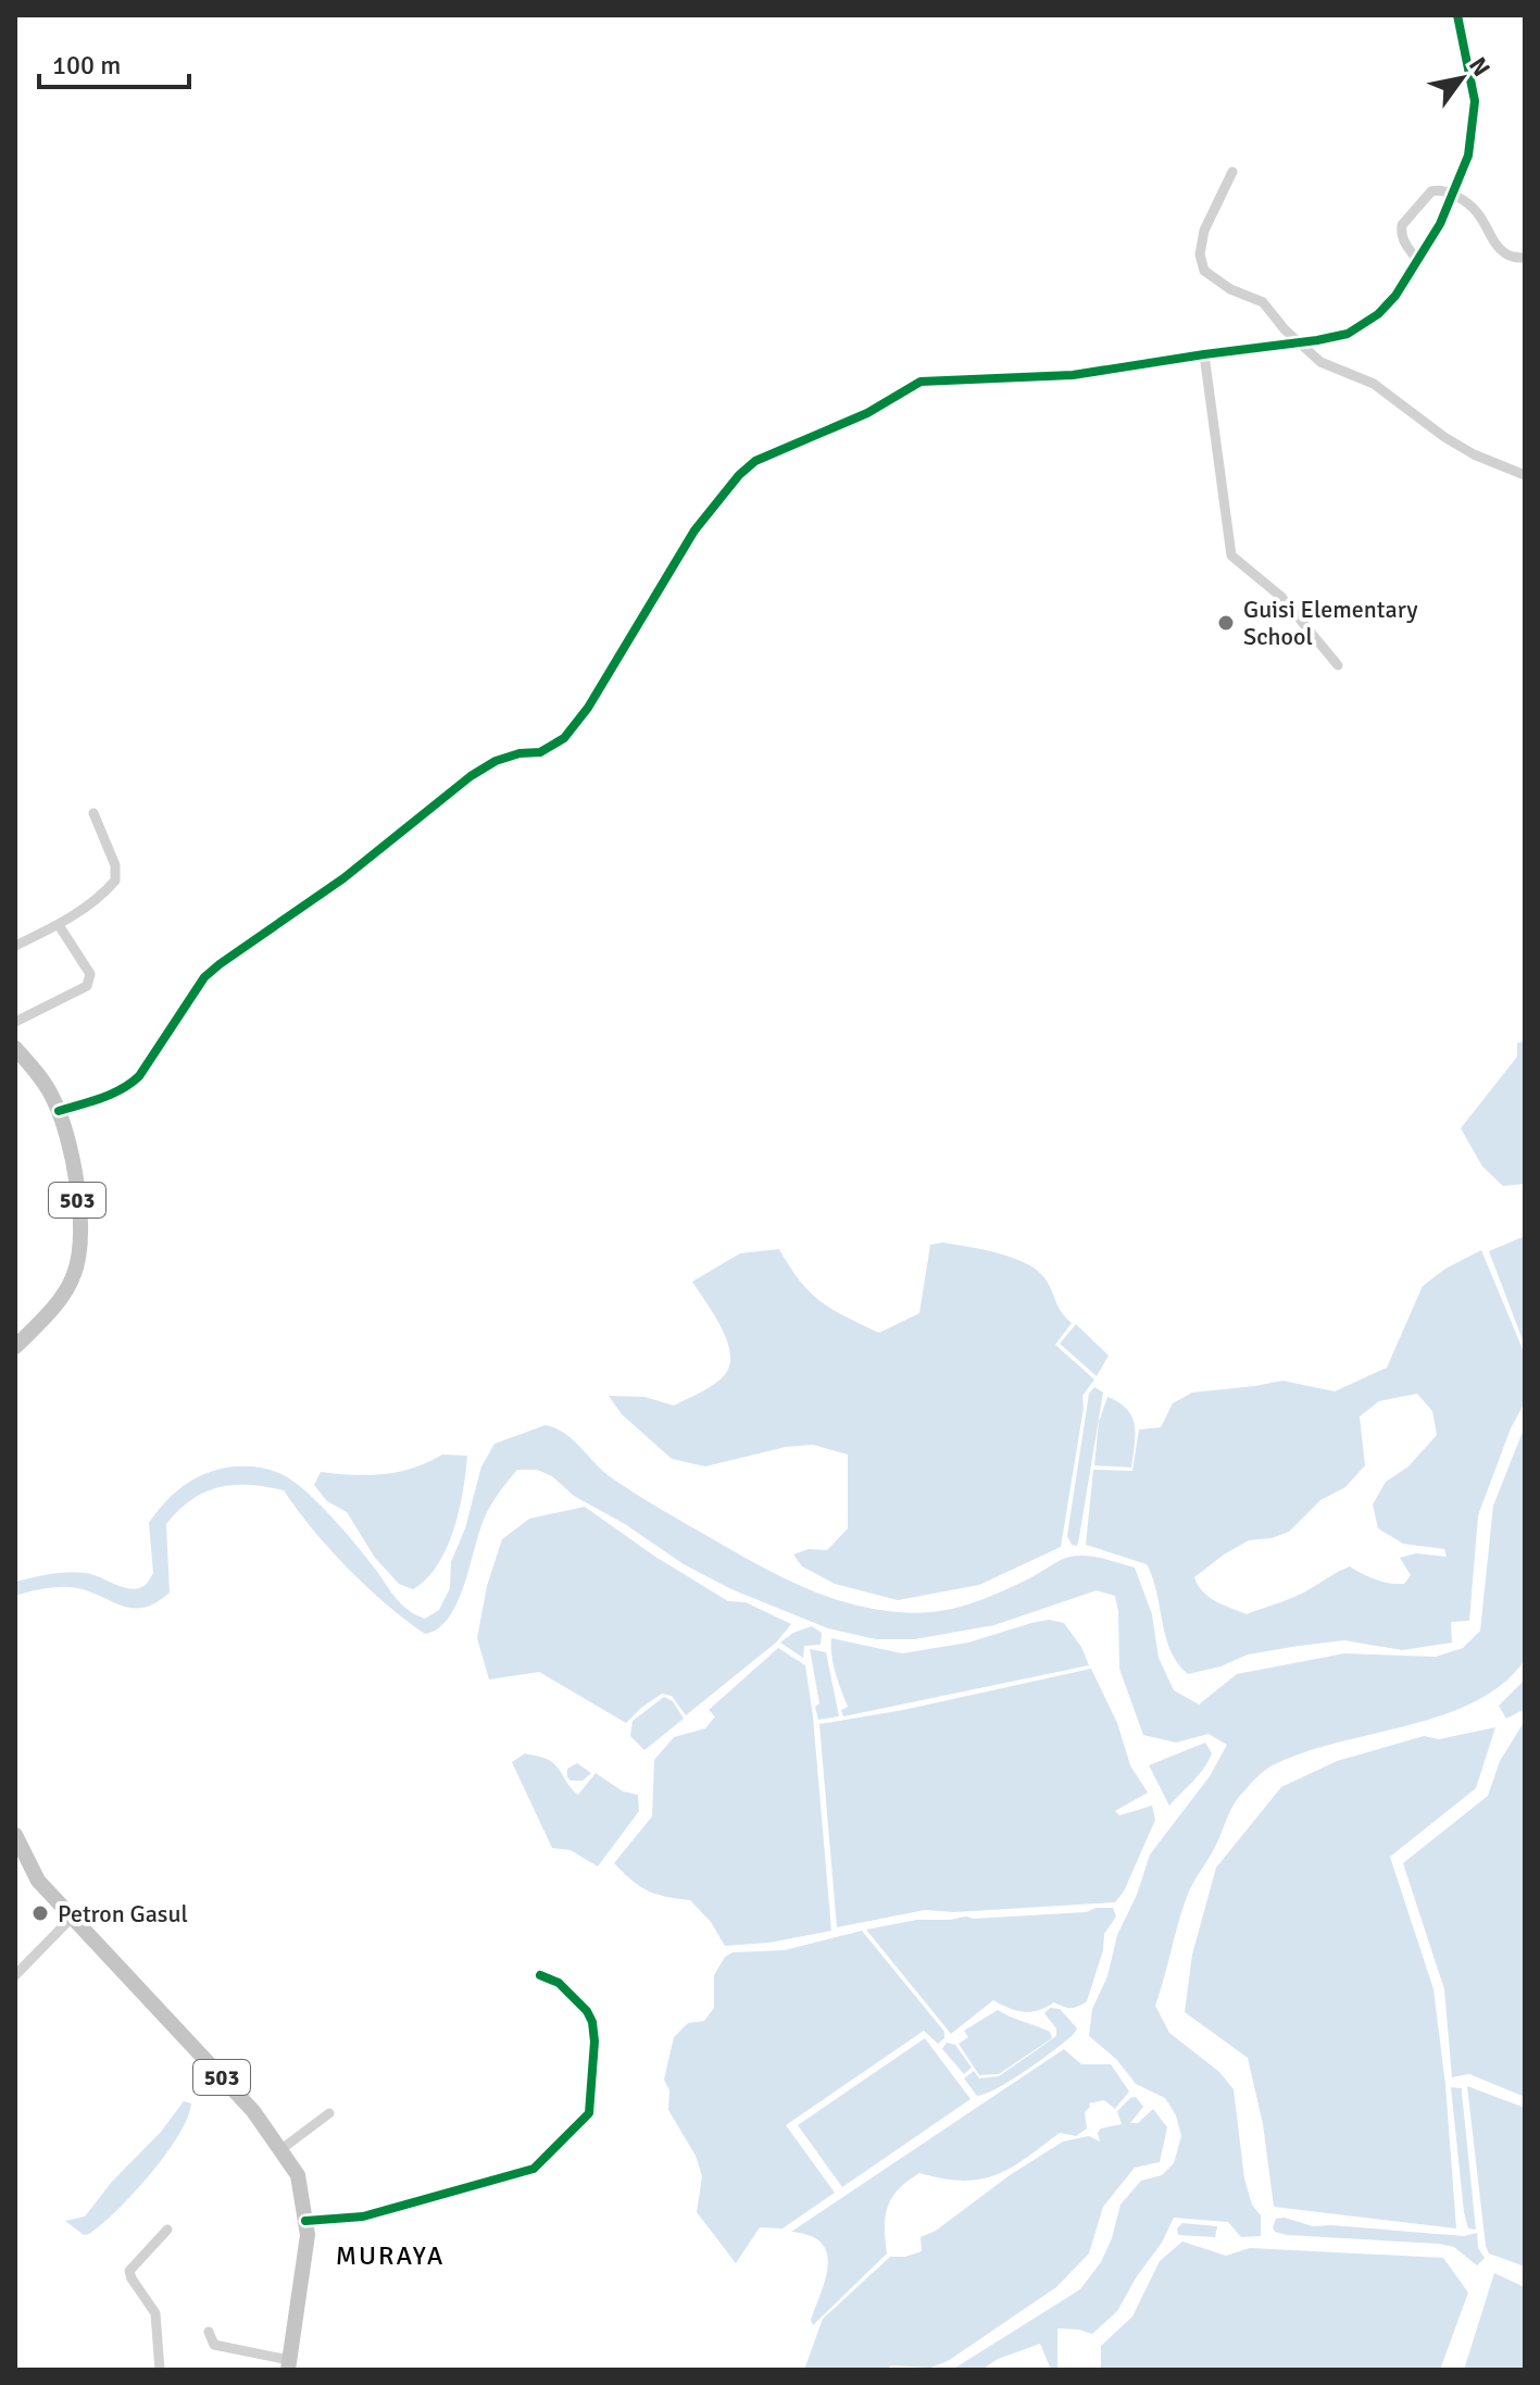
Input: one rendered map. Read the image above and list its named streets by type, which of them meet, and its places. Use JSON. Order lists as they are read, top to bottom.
{
  "streets": {
    "main road": ["503"]
  },
  "districts": ["MURAYA"],
  "places": ["Guisi Elementary School", "Petron Gasul"],
  "scale_bar": "100 m",
  "north": "top right"
}
